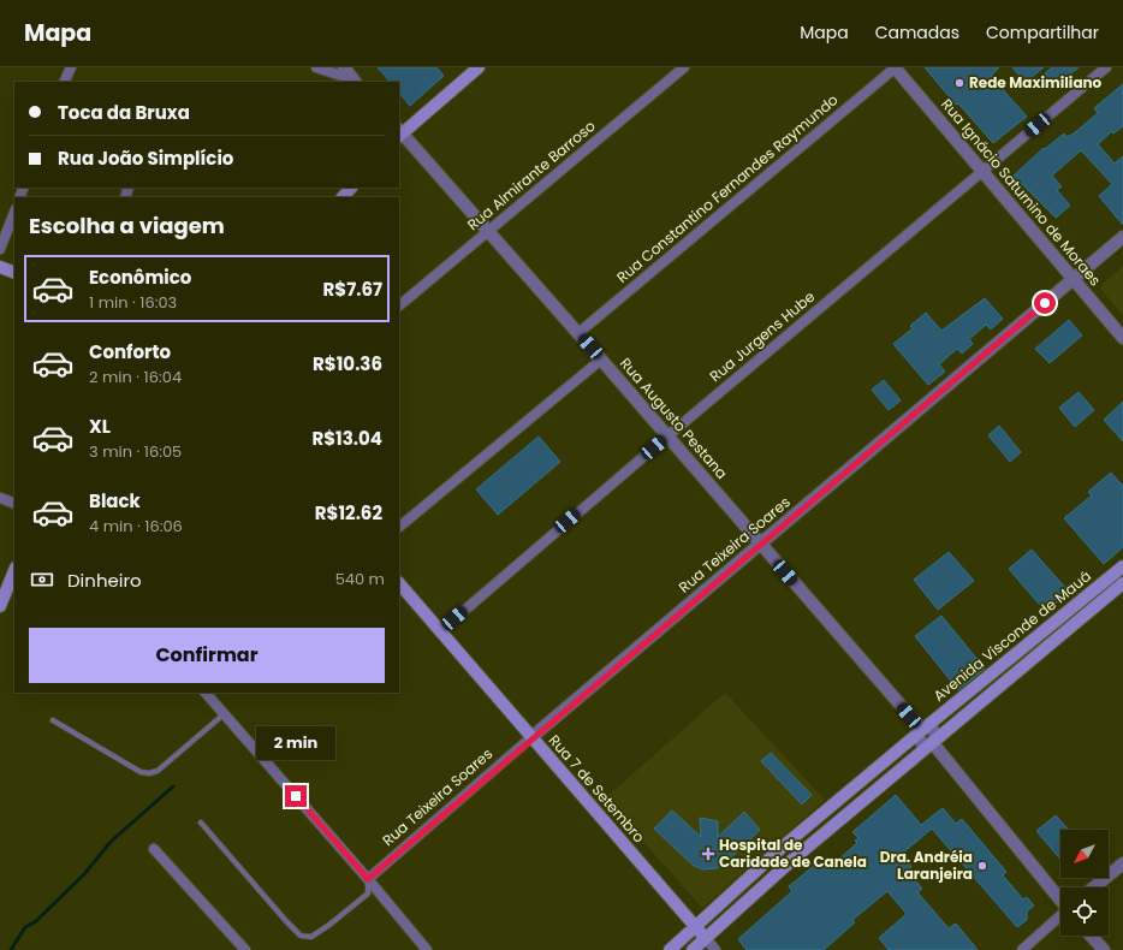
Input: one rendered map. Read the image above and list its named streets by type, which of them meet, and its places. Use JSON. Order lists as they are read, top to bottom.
{
  "streets": {
    "main road": ["Avenida Visconde de Mauá", "Rua 7 de Setembro"],
    "street": [
      "Rua Almirante Barroso",
      "Rua Constantino Fernandes Raymundo",
      "Rua Ignácio Saturnino de Moraes",
      "Rua Jurgens Hube",
      "Rua Augusto Pestana",
      "Rua Teixeira Soares"
    ]
  },
  "crossings": [
    ["Rua Almirante Barroso", "Rua Augusto Pestana"],
    ["Rua Constantino Fernandes Raymundo", "Rua Ignácio Saturnino de Moraes"],
    ["Rua Constantino Fernandes Raymundo", "Rua Augusto Pestana"],
    ["Rua Ignácio Saturnino de Moraes", "Rua Jurgens Hube"],
    ["Rua Ignácio Saturnino de Moraes", "Rua Teixeira Soares"],
    ["Rua Jurgens Hube", "Rua Augusto Pestana"],
    ["Rua Jurgens Hube", "Rua 7 de Setembro"],
    ["Rua Augusto Pestana", "Rua Teixeira Soares"],
    ["Rua Augusto Pestana", "Avenida Visconde de Mauá"],
    ["Rua Teixeira Soares", "Rua 7 de Setembro"],
    ["Avenida Visconde de Mauá", "Rua 7 de Setembro"]
  ],
  "places": {
    "other": ["Rede Maximiliano", "Dra. Andréia Laranjeira"],
    "health": ["Hospital de Caridade de Canela"]
  },
  "north": "bottom left",
  "page": {
    "header": "Mapa",
    "nav": ["Mapa", "Camadas", "Compartilhar"],
    "banner": ["Toca da Bruxa", "Rua João Simplício"],
    "heading": "Escolha a viagem",
    "list": [
      {
        "name": "Econômico",
        "note": "1 min · 16:03",
        "value": "R$7.67"
      },
      {
        "name": "Conforto",
        "note": "2 min · 16:04",
        "value": "R$10.36"
      },
      {
        "name": "XL",
        "note": "3 min · 16:05",
        "value": "R$13.04"
      },
      {
        "name": "Black",
        "note": "4 min · 16:06",
        "value": "R$12.62"
      }
    ],
    "pay": ["Dinheiro", "540 m"],
    "buttons": "Confirmar",
    "bubble": "2 min"
  }
}
